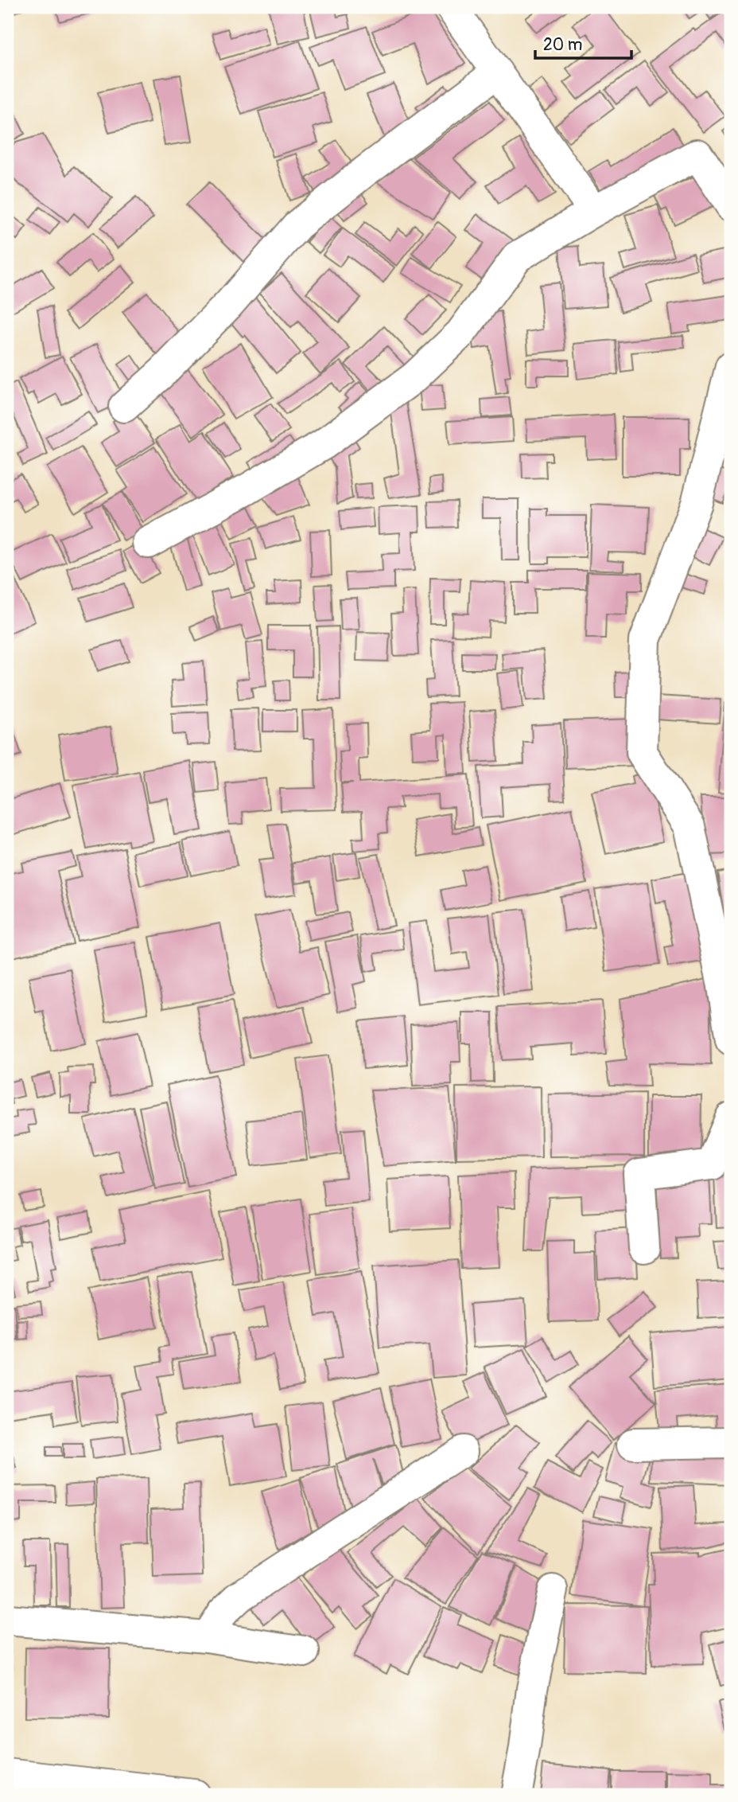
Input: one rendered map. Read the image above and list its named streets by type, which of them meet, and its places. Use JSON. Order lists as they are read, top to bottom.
{
  "scale_bar": "20 m"
}
